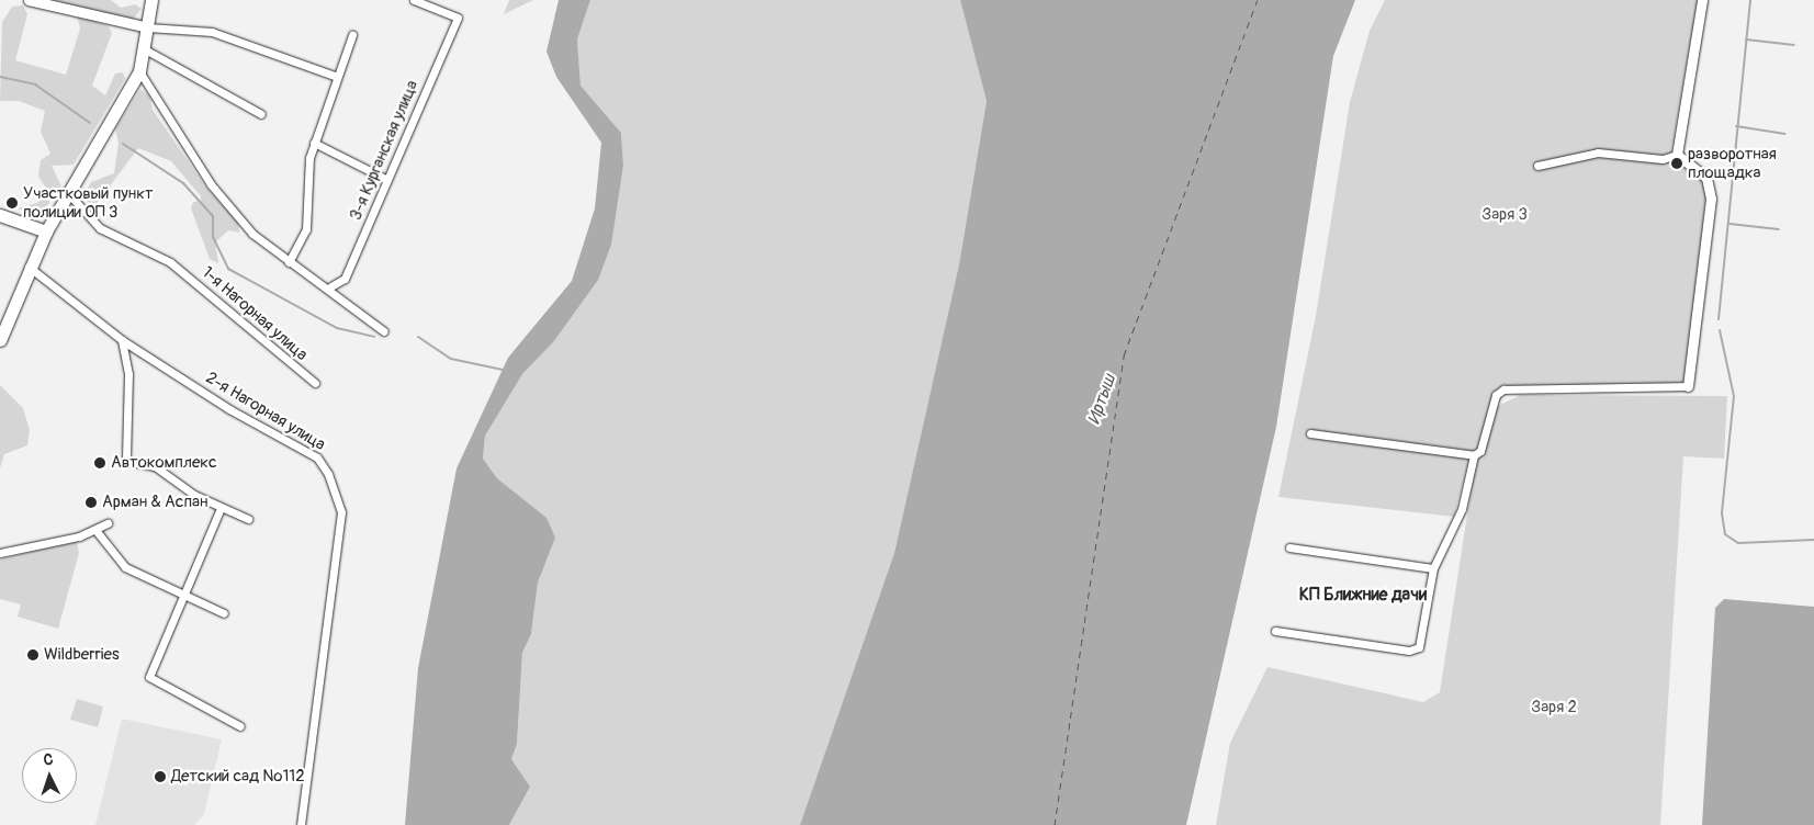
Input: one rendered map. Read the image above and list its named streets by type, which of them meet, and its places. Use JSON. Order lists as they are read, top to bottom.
{
  "streets": {
    "street": ["3-я Курганская улица", "1-я Нагорная улица", "2-я Нагорная улица"]
  },
  "districts": ["КП Ближние дачи"],
  "water": ["Иртыш"],
  "parks": ["Заря 3", "Заря 2"],
  "places": [
    "разворотная площадка",
    "Участковый пункт полиции ОП 3",
    "Автокомплекс",
    "Арман & Аспан",
    "Wildberries",
    "Детский сад №112"
  ],
  "north": "top"
}
